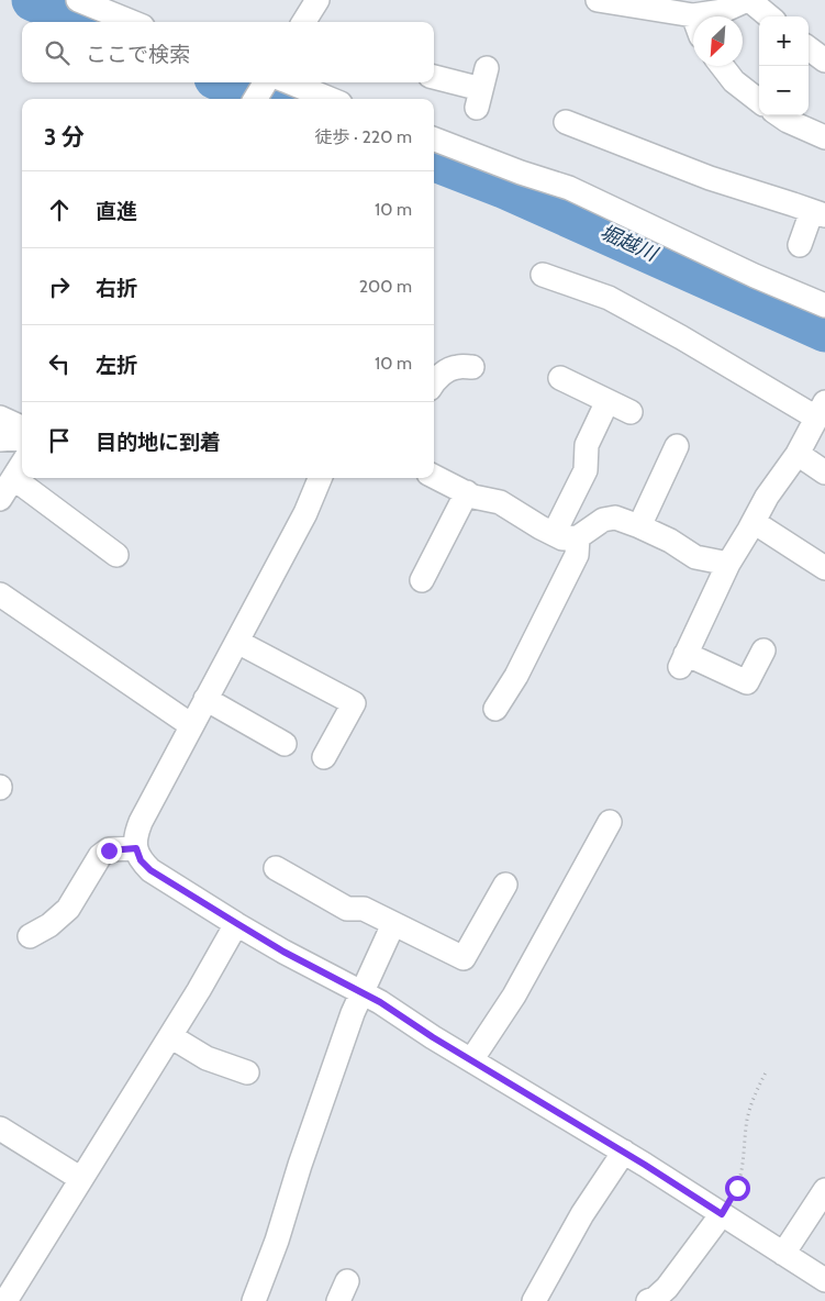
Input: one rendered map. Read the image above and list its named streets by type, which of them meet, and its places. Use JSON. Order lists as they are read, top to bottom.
{
  "water": ["堀越川"],
  "north": "bottom left",
  "page": {
    "map_buttons": ["+", "−"],
    "search": "ここで検索",
    "heading": ["3 分", "徒歩 · 220 m"],
    "list": [
      ["直進", "10 m"],
      ["右折", "200 m"],
      ["左折", "10 m"],
      "目的地に到着"
    ]
  }
}
